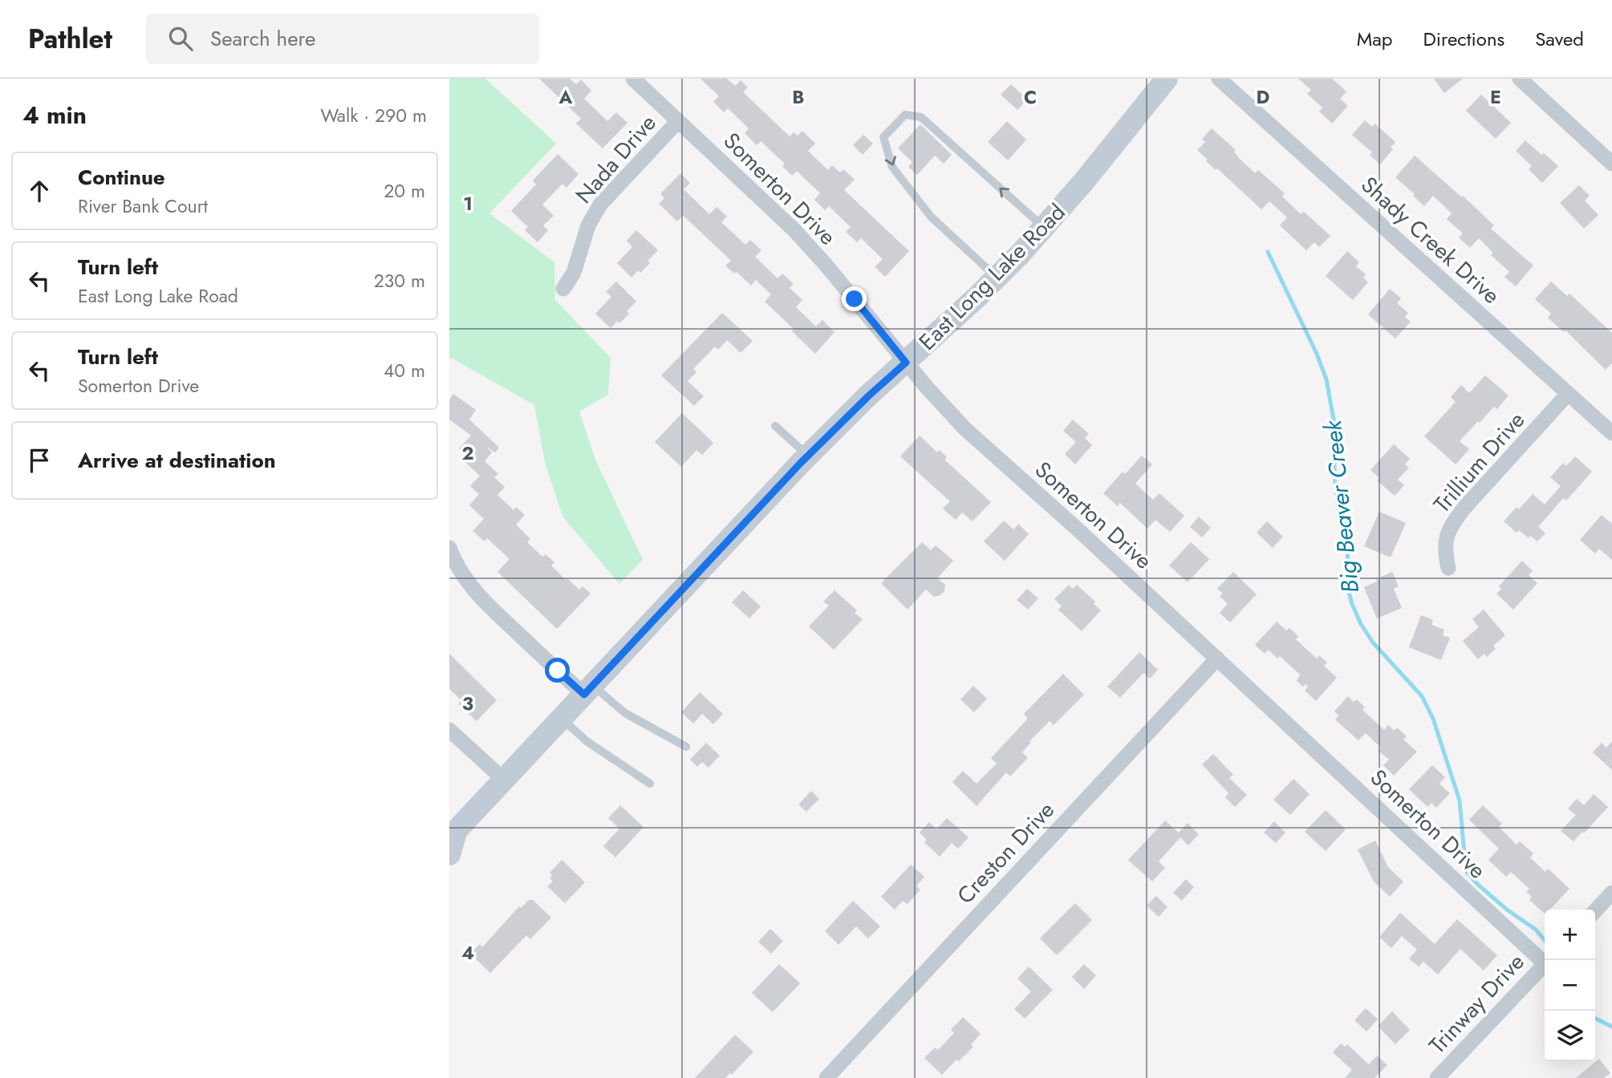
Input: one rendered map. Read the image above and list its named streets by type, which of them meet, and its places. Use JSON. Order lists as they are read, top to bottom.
{
  "streets": {
    "main road": ["East Long Lake Road"],
    "street": [
      "Nada Drive",
      "Somerton Drive",
      "Shady Creek Drive",
      "Trillium Drive",
      "Creston Drive",
      "Trinway Drive"
    ]
  },
  "crossings": [
    ["Nada Drive", "Somerton Drive"],
    ["Somerton Drive", "East Long Lake Road"],
    ["Somerton Drive", "Creston Drive"],
    ["Shady Creek Drive", "Trillium Drive"]
  ],
  "water": ["Big Beaver Creek"],
  "page": {
    "header": "Pathlet",
    "search": "Search here",
    "nav": ["Map", "Directions", "Saved"],
    "heading": ["4 min", "Walk · 290 m"],
    "list": [
      ["Continue", "River Bank Court", "20 m"],
      ["Turn left", "East Long Lake Road", "230 m"],
      ["Turn left", "Somerton Drive", "40 m"],
      "Arrive at destination"
    ],
    "map_buttons": ["+", "−"]
  },
  "grid": {
    "columns": [
      "A",
      "B",
      "C",
      "D",
      "E"
    ],
    "rows": [
      "1",
      "2",
      "3",
      "4"
    ]
  }
}
